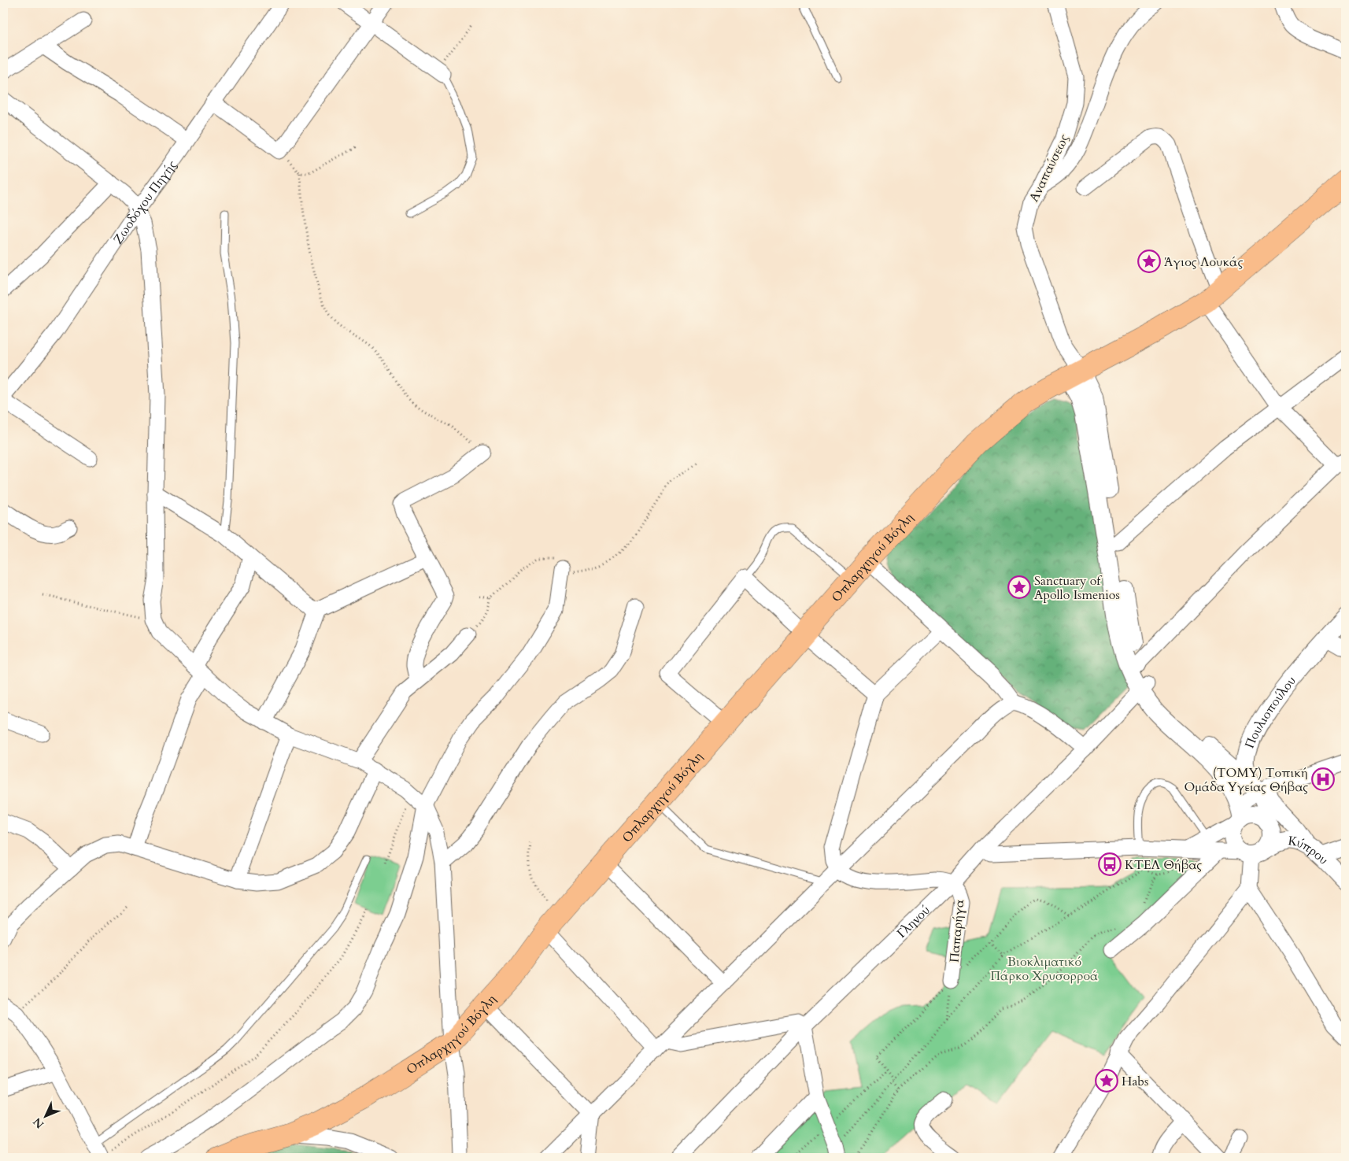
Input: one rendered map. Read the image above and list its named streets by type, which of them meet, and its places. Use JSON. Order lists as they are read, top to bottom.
{
  "streets": {
    "main road": ["Οπλαρχηγού Βόγλη"],
    "street": [
      "Αναπαύσεως",
      "Ζωοδόχου Πηγής",
      "Πουλιοπούλου",
      "Κύπρου",
      "Γληνού",
      "Παπαρήγα"
    ]
  },
  "crossings": [
    ["Αναπαύσεως", "Οπλαρχηγού Βόγλη"],
    ["Πουλιοπούλου", "Κύπρου"],
    ["Γληνού", "Παπαρήγα"]
  ],
  "parks": ["Βιοκλιματικό Πάρκο Χρυσορροά"],
  "places": {
    "place": ["Άγιος Λουκάς", "Sanctuary of Apollo Ismenios", "Habs"],
    "hospital": ["(ΤΟΜΥ) Τοπική Ομάδα Υγείας Θήβας"],
    "bus stop": ["ΚΤΕΛ Θήβας"]
  },
  "north": "bottom left"
}
